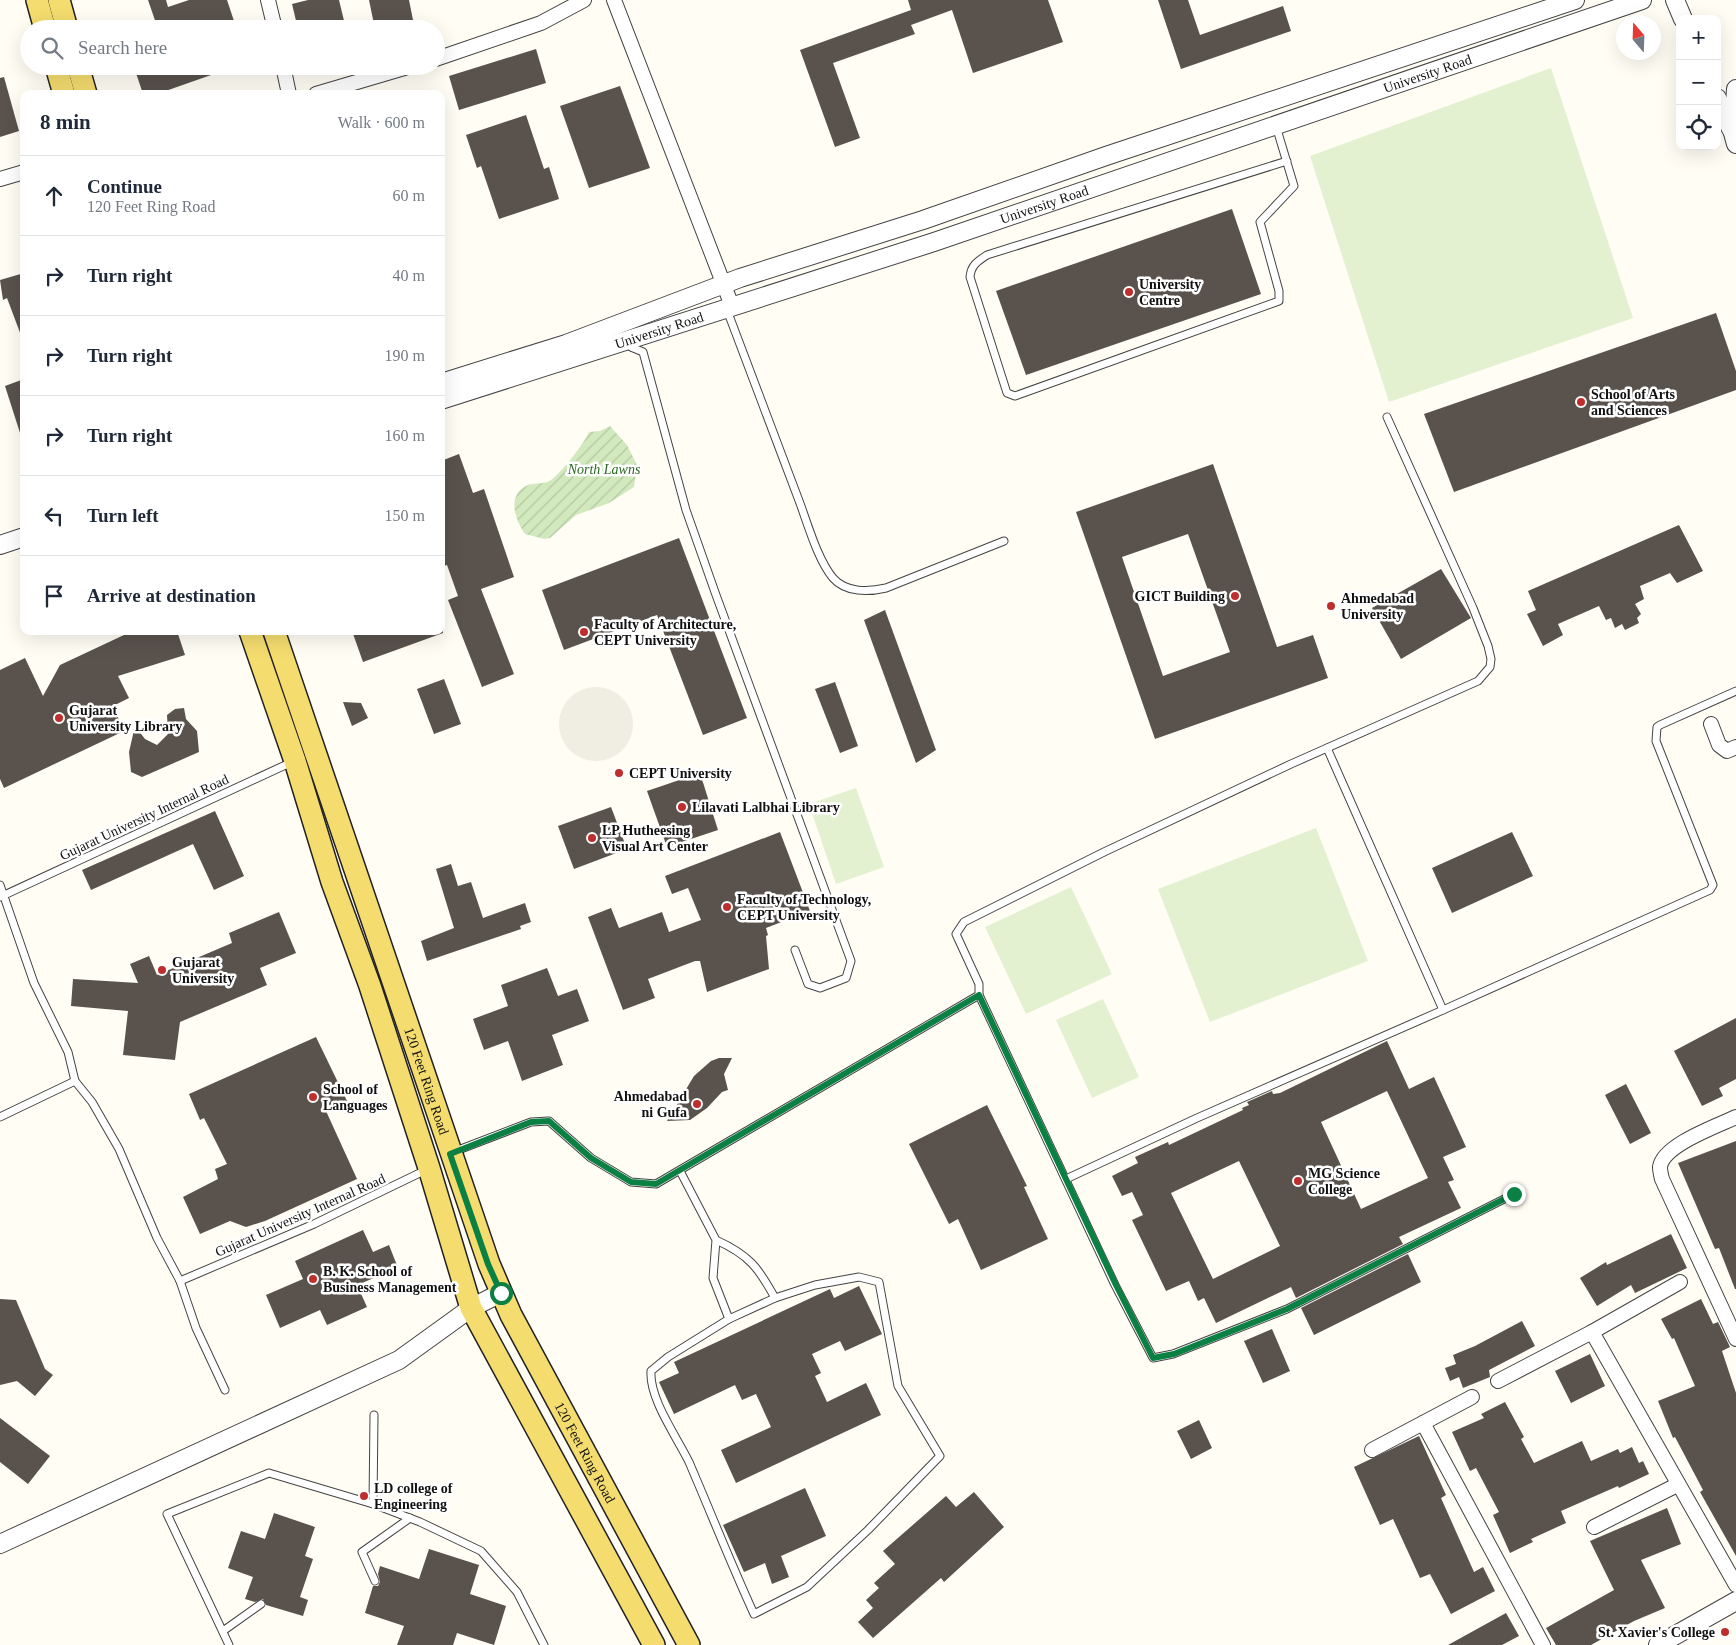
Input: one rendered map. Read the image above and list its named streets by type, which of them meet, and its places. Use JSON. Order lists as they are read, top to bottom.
{
  "streets": {
    "main road": ["120 Feet Ring Road"],
    "street": ["University Road"],
    "lane": ["Gujarat University Internal Road"]
  },
  "crossings": [
    ["Gujarat University Internal Road", "120 Feet Ring Road"]
  ],
  "parks": ["North Lawns"],
  "places": [
    "University Centre",
    "School of Arts and Sciences",
    "GICT Building",
    "Ahmedabad University",
    "Faculty of Architecture, CEPT University",
    "Gujarat University Library",
    "CEPT University",
    "Lilavati Lalbhai Library",
    "LP Hutheesing Visual Art Center",
    "Faculty of Technology, CEPT University",
    "Gujarat University",
    "School of Languages",
    "Ahmedabad ni Gufa",
    "MG Science College",
    "B. K. School of Business Management",
    "LD college of Engineering",
    "St. Xavier's College"
  ],
  "north": "top",
  "page": {
    "map_buttons": ["+", "−"],
    "search": "Search here",
    "heading": ["8 min", "Walk · 600 m"],
    "list": [
      ["Continue", "120 Feet Ring Road", "60 m"],
      ["Turn right", "40 m"],
      ["Turn right", "190 m"],
      ["Turn right", "160 m"],
      ["Turn left", "150 m"],
      "Arrive at destination"
    ]
  }
}
